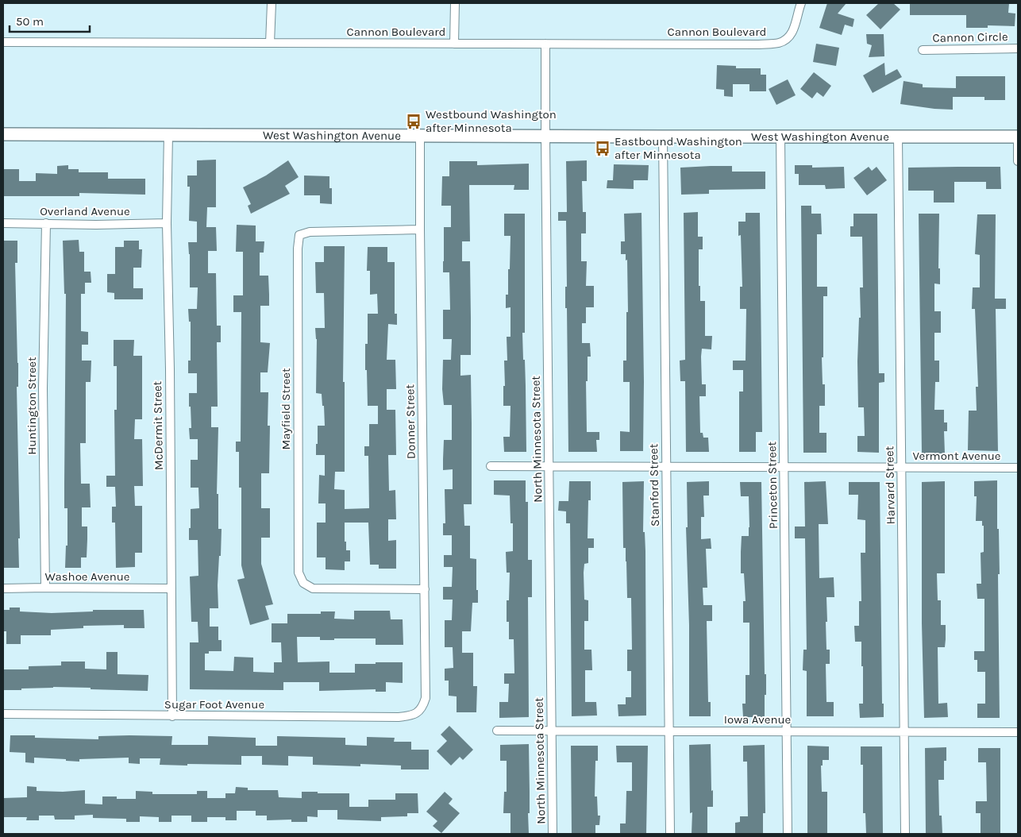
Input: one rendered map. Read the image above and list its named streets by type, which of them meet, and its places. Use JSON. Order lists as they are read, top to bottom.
{
  "streets": {
    "main road": ["West Washington Avenue"],
    "street": [
      "Cannon Boulevard",
      "Cannon Circle",
      "Overland Avenue",
      "Huntington Street",
      "Mayfield Street",
      "Donner Street",
      "McDermit Street",
      "North Minnesota Street",
      "Vermont Avenue",
      "Stanford Street",
      "Princeton Street",
      "Harvard Street",
      "Washoe Avenue",
      "Sugar Foot Avenue",
      "Iowa Avenue"
    ]
  },
  "crossings": [
    ["Cannon Boulevard", "North Minnesota Street"],
    ["West Washington Avenue", "Donner Street"],
    ["West Washington Avenue", "McDermit Street"],
    ["West Washington Avenue", "North Minnesota Street"],
    ["West Washington Avenue", "Stanford Street"],
    ["West Washington Avenue", "Princeton Street"],
    ["West Washington Avenue", "Harvard Street"],
    ["Overland Avenue", "Huntington Street"],
    ["Overland Avenue", "McDermit Street"],
    ["Huntington Street", "Washoe Avenue"],
    ["Mayfield Street", "Donner Street"],
    ["Donner Street", "Sugar Foot Avenue"],
    ["McDermit Street", "Washoe Avenue"],
    ["McDermit Street", "Sugar Foot Avenue"],
    ["North Minnesota Street", "Vermont Avenue"],
    ["North Minnesota Street", "Iowa Avenue"],
    ["Vermont Avenue", "Stanford Street"],
    ["Vermont Avenue", "Princeton Street"],
    ["Vermont Avenue", "Harvard Street"],
    ["Stanford Street", "Iowa Avenue"],
    ["Princeton Street", "Iowa Avenue"],
    ["Harvard Street", "Iowa Avenue"]
  ],
  "places": {
    "bus stop": ["Westbound Washington after Minnesota", "Eastbound Washington after Minnesota"]
  },
  "scale_bar": "50 m"
}
